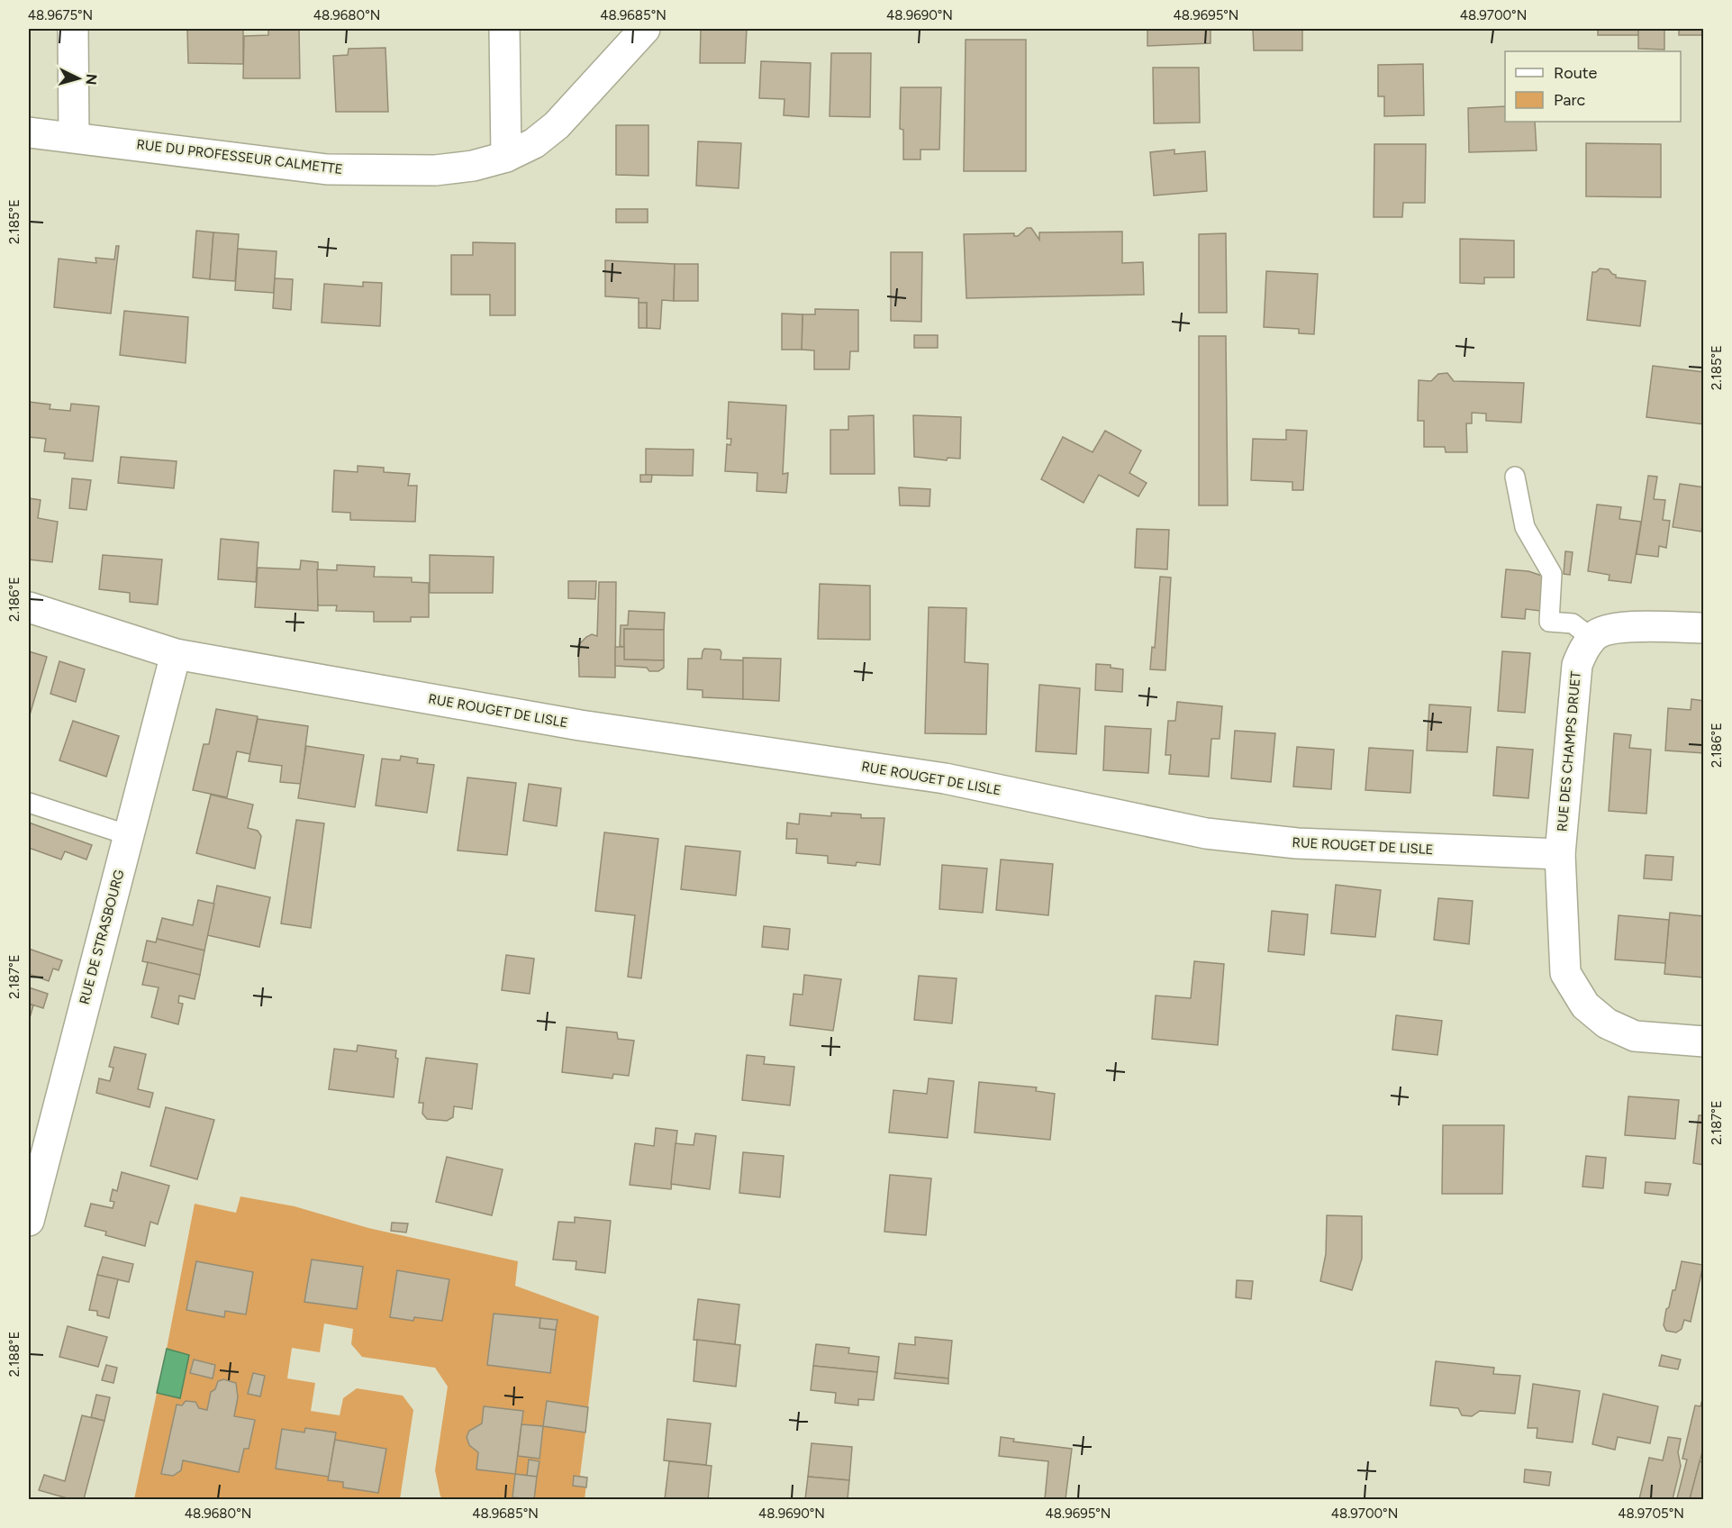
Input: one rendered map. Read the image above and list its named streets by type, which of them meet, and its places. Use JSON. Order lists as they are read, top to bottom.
{
  "streets": {
    "street": [
      "RUE DU PROFESSEUR CALMETTE",
      "RUE ROUGET DE LISLE",
      "RUE DES CHAMPS DRUET",
      "RUE DE STRASBOURG"
    ]
  },
  "crossings": [
    ["RUE ROUGET DE LISLE", "RUE DES CHAMPS DRUET"],
    ["RUE ROUGET DE LISLE", "RUE DE STRASBOURG"]
  ],
  "legend": ["Route", "Parc"],
  "north": "right",
  "coordinates": [
    "48.9675°N",
    "48.9680°N",
    "48.9685°N",
    "48.9690°N",
    "48.9695°N",
    "48.9700°N",
    "2.185°E",
    "2.186°E",
    "2.187°E",
    "2.188°E",
    "48.9705°N"
  ]
}
